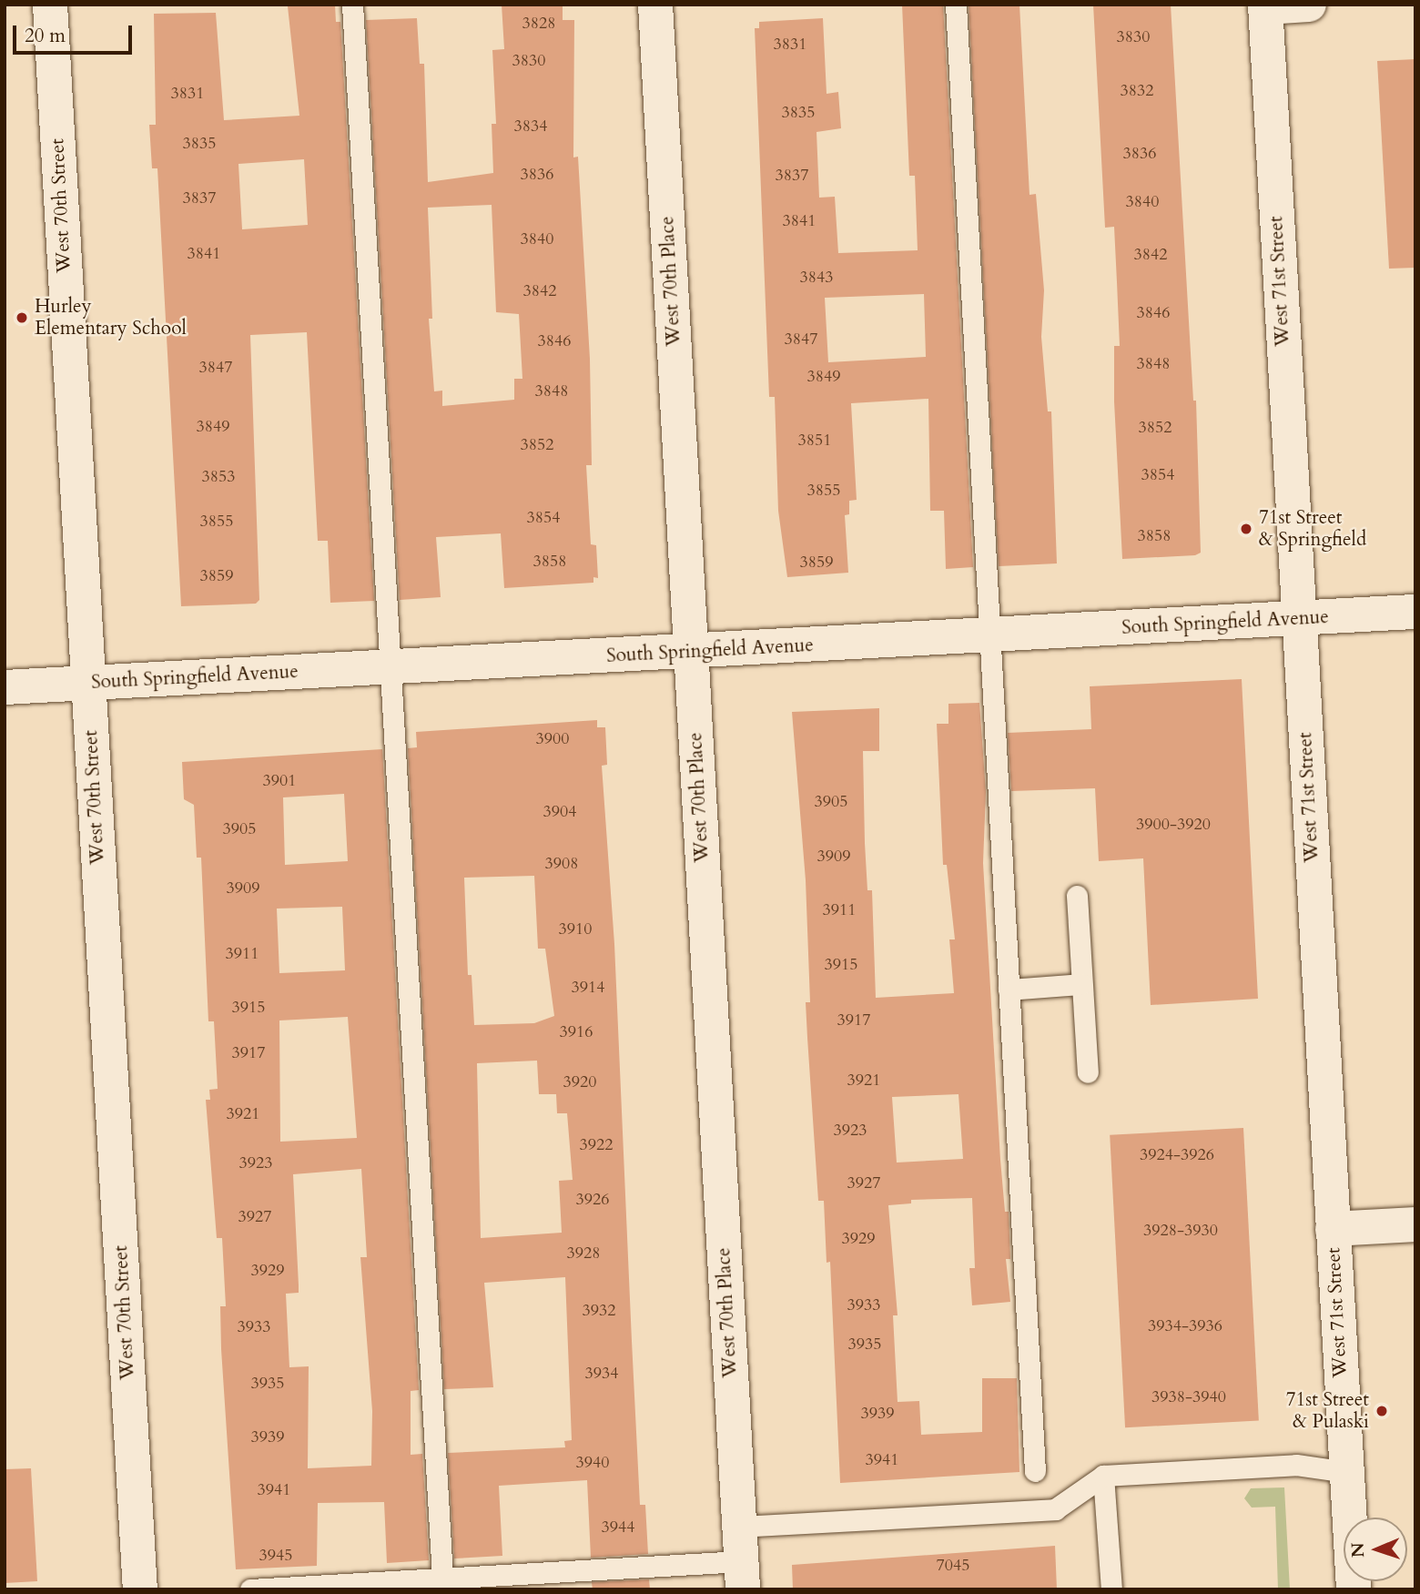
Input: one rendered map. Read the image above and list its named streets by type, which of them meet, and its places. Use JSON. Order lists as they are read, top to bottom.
{
  "streets": {
    "street": [
      "West 70th Street",
      "West 70th Place",
      "West 71st Street",
      "South Springfield Avenue"
    ]
  },
  "crossings": [
    ["West 70th Street", "South Springfield Avenue"],
    ["West 70th Place", "South Springfield Avenue"],
    ["West 71st Street", "South Springfield Avenue"]
  ],
  "places": ["Hurley Elementary School", "71st Street & Springfield", "71st Street & Pulaski"],
  "house_numbers": [
    "3828",
    "3830",
    "3831",
    "3830",
    "3832",
    "3831",
    "3835",
    "3834",
    "3835",
    "3836",
    "3836",
    "3837",
    "3837",
    "3840",
    "3841",
    "3840",
    "3841",
    "3842",
    "3843",
    "3842",
    "3846",
    "3847",
    "3846",
    "3848",
    "3847",
    "3849",
    "3848",
    "3849",
    "3852",
    "3851",
    "3852",
    "3854",
    "3853",
    "3855",
    "3854",
    "3855",
    "3858",
    "3858",
    "3859",
    "3859",
    "3900",
    "3901",
    "3905",
    "3904",
    "3900-3920",
    "3905",
    "3909",
    "3908",
    "3909",
    "3911",
    "3910",
    "3911",
    "3915",
    "3914",
    "3915",
    "3917",
    "3916",
    "3917",
    "3921",
    "3920",
    "3921",
    "3923",
    "3922",
    "3924-3926",
    "3923",
    "3927",
    "3926",
    "3927",
    "3928-3930",
    "3929",
    "3928",
    "3929",
    "3933",
    "3932",
    "3934-3936",
    "3933",
    "3935",
    "3934",
    "3935",
    "3938-3940",
    "3939",
    "3939",
    "3941",
    "3940",
    "3941",
    "3944",
    "3945",
    "7045"
  ],
  "scale_bar": "20 m",
  "north": "left"
}
